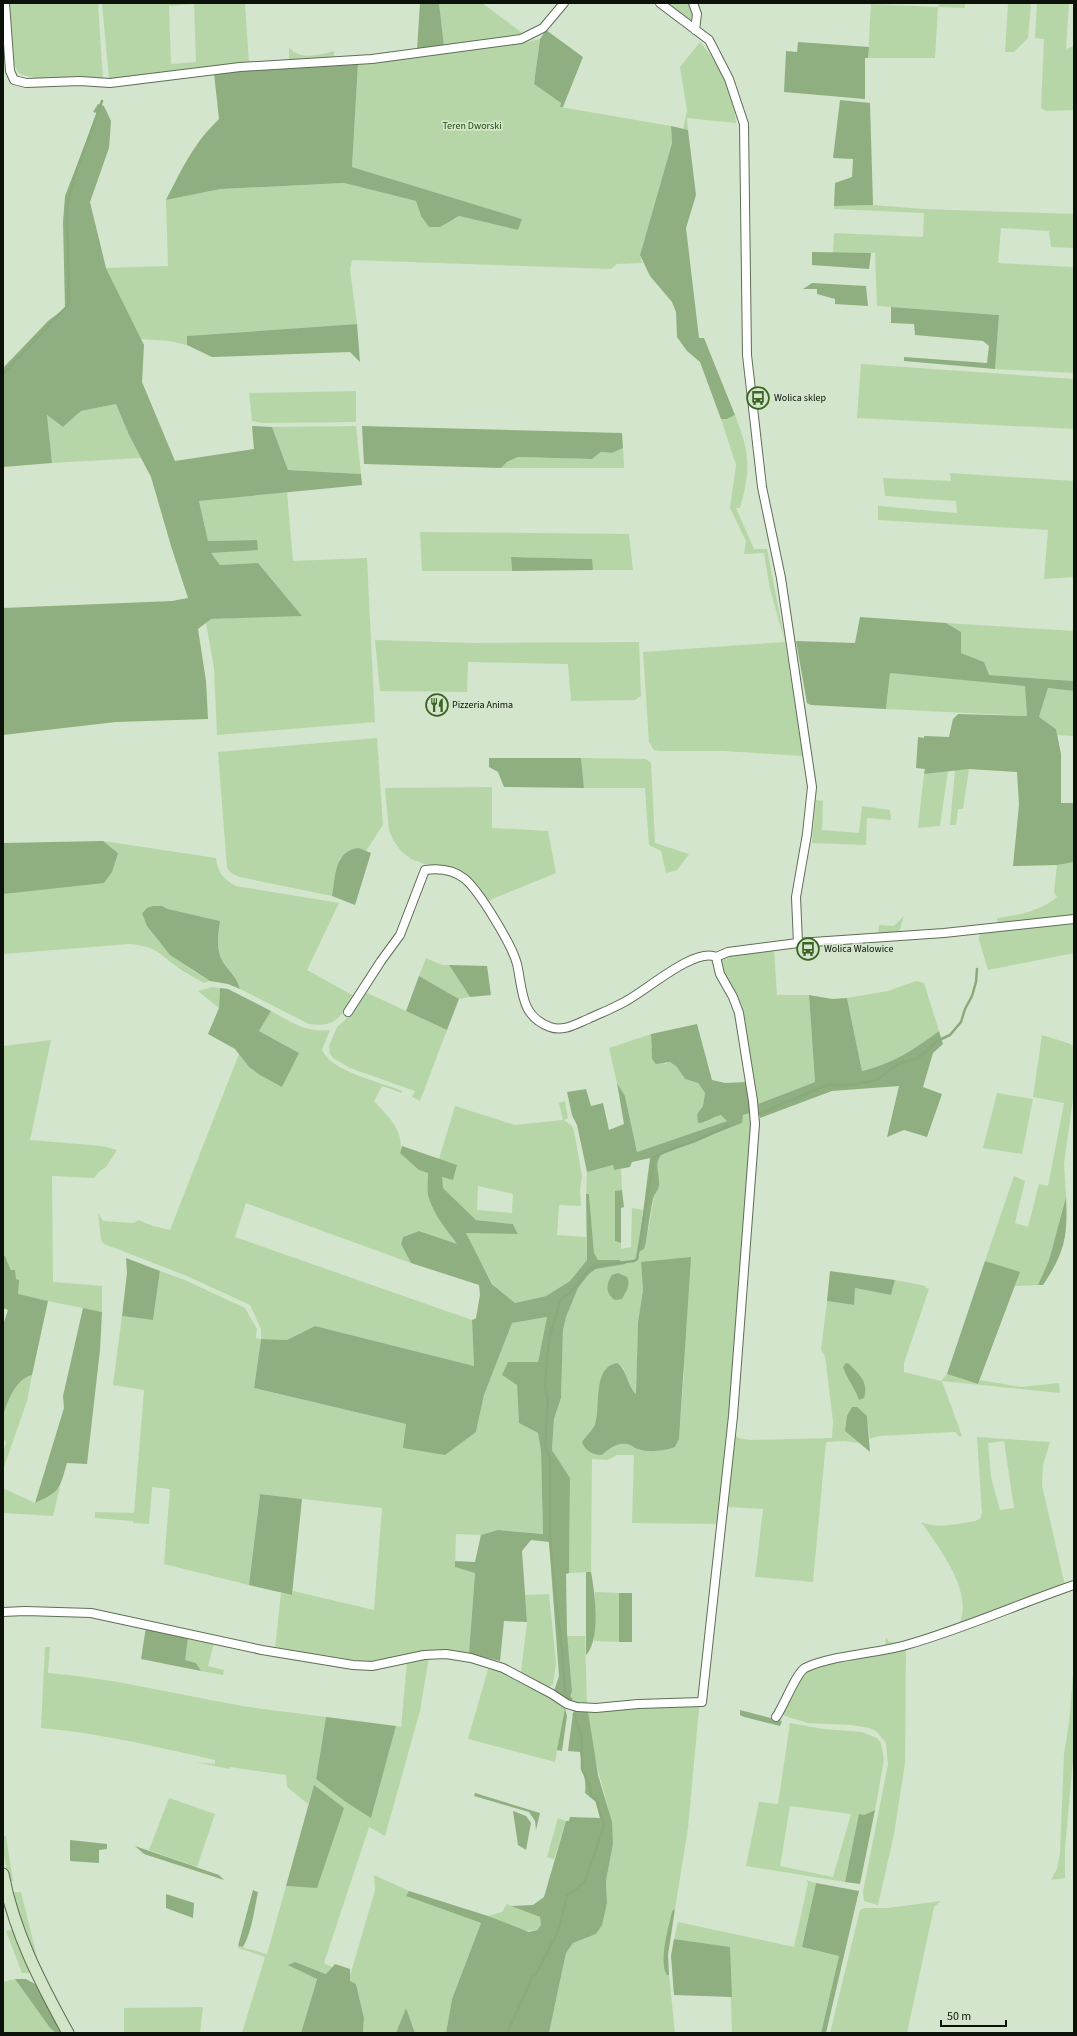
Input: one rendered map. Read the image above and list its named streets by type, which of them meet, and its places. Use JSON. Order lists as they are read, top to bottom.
{
  "parks": ["Teren Dworski"],
  "places": {
    "bus stop": ["Wolica sklep", "Wolica Walowice"],
    "restaurant": ["Pizzeria Anima"]
  },
  "scale_bar": "50 m"
}
